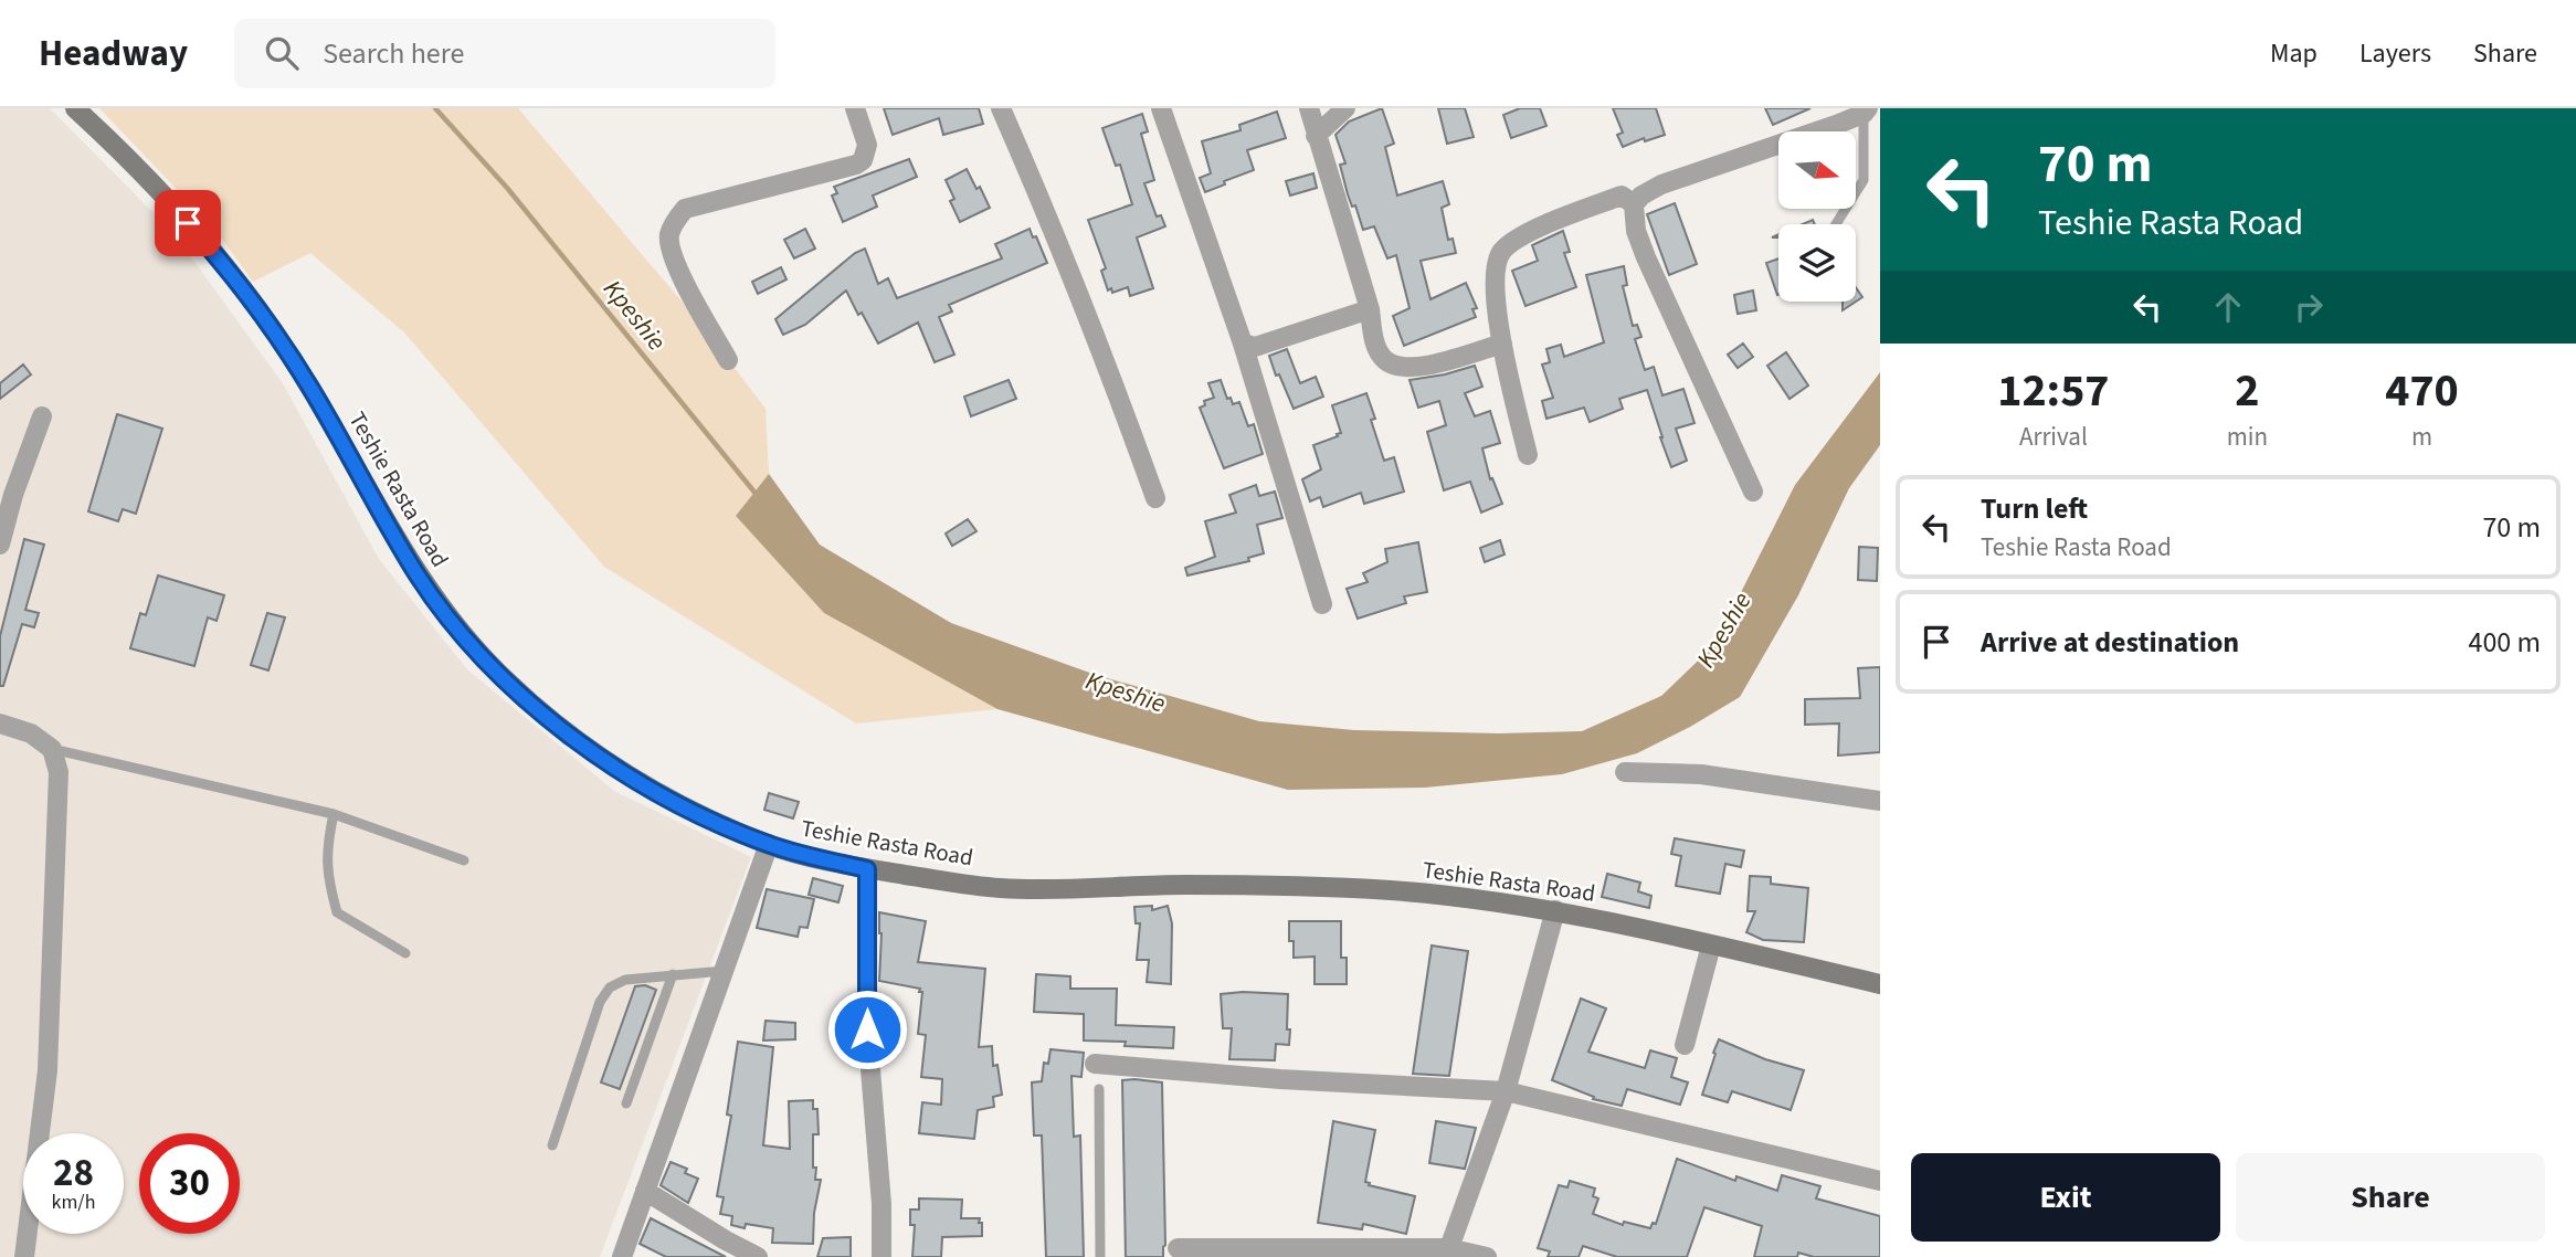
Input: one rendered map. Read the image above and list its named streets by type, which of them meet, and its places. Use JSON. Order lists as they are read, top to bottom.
{
  "streets": {
    "main road": ["Teshie Rasta Road"]
  },
  "water": ["Kpeshie"],
  "north": "right",
  "page": {
    "header": "Headway",
    "search": "Search here",
    "nav": ["Map", "Layers", "Share"],
    "turn": ["70 m", "Teshie Rasta Road"],
    "eta": [
      "12:57",
      "Arrival",
      "2",
      "min",
      "470",
      "m"
    ],
    "list": [
      {
        "name": "Turn left",
        "note": "Teshie Rasta Road",
        "value": "70 m"
      },
      {
        "name": "Arrive at destination",
        "value": "400 m"
      }
    ],
    "speed": "28 km/h",
    "limit": "30",
    "buttons": ["Exit", "Share"]
  }
}
